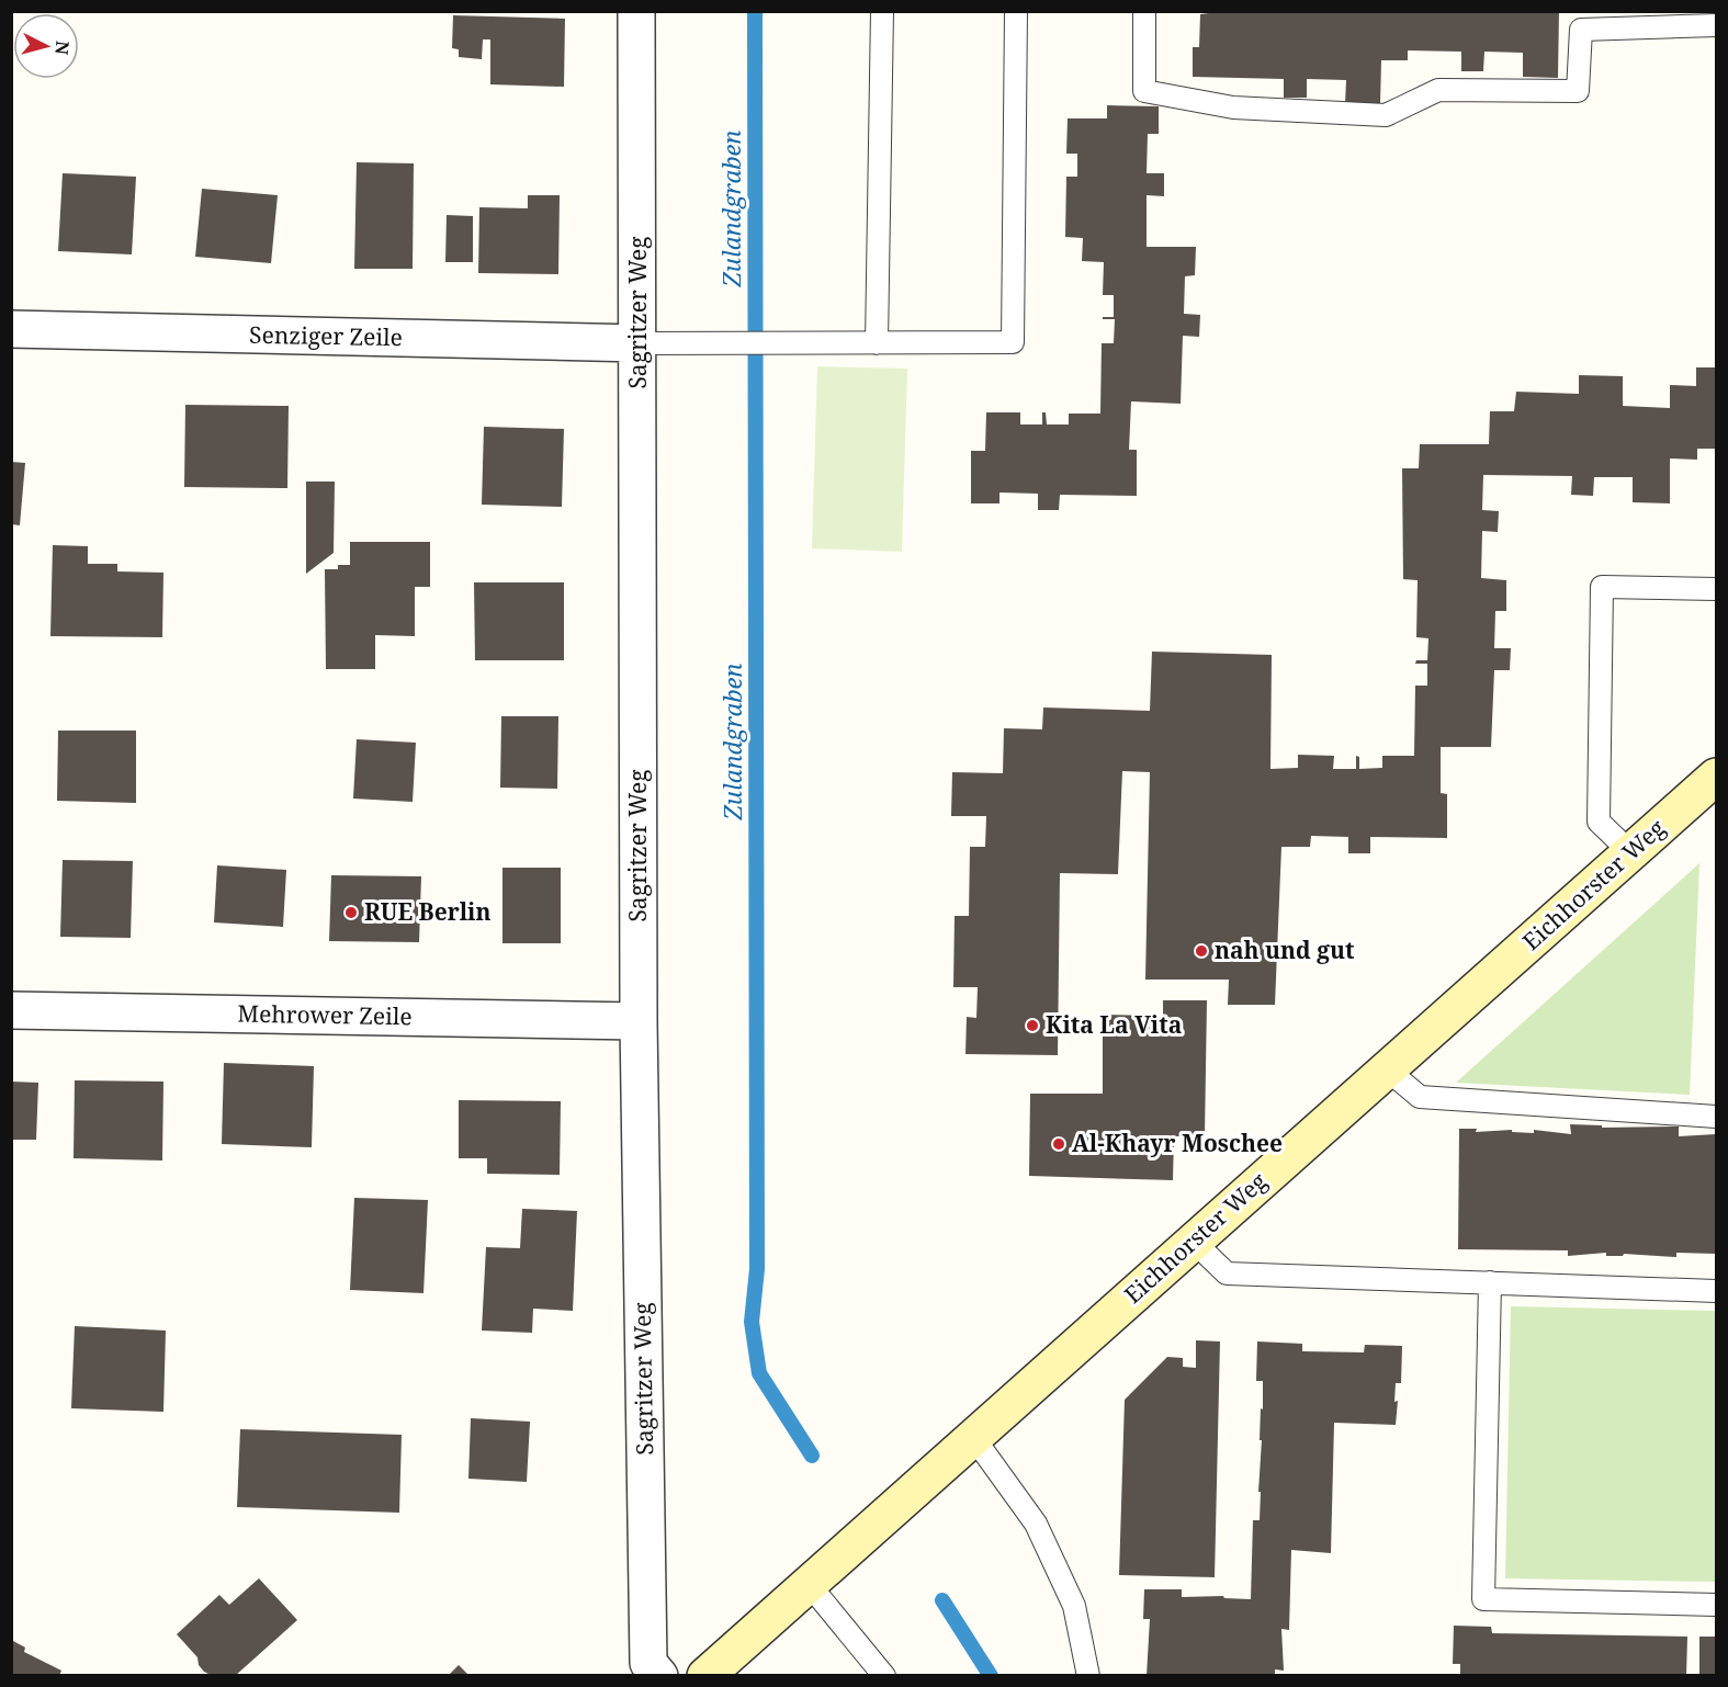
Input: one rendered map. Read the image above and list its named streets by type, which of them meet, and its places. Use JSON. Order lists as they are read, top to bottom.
{
  "streets": {
    "main road": ["Eichhorster Weg"],
    "street": ["Sagritzer Weg", "Senziger Zeile", "Mehrower Zeile"]
  },
  "crossings": [
    ["Sagritzer Weg", "Senziger Zeile"],
    ["Sagritzer Weg", "Mehrower Zeile"]
  ],
  "water": ["Zulandgraben"],
  "places": [
    "RUE Berlin",
    "nah und gut",
    "Kita La Vita",
    "Al-Khayr Moschee"
  ],
  "north": "right"
}
